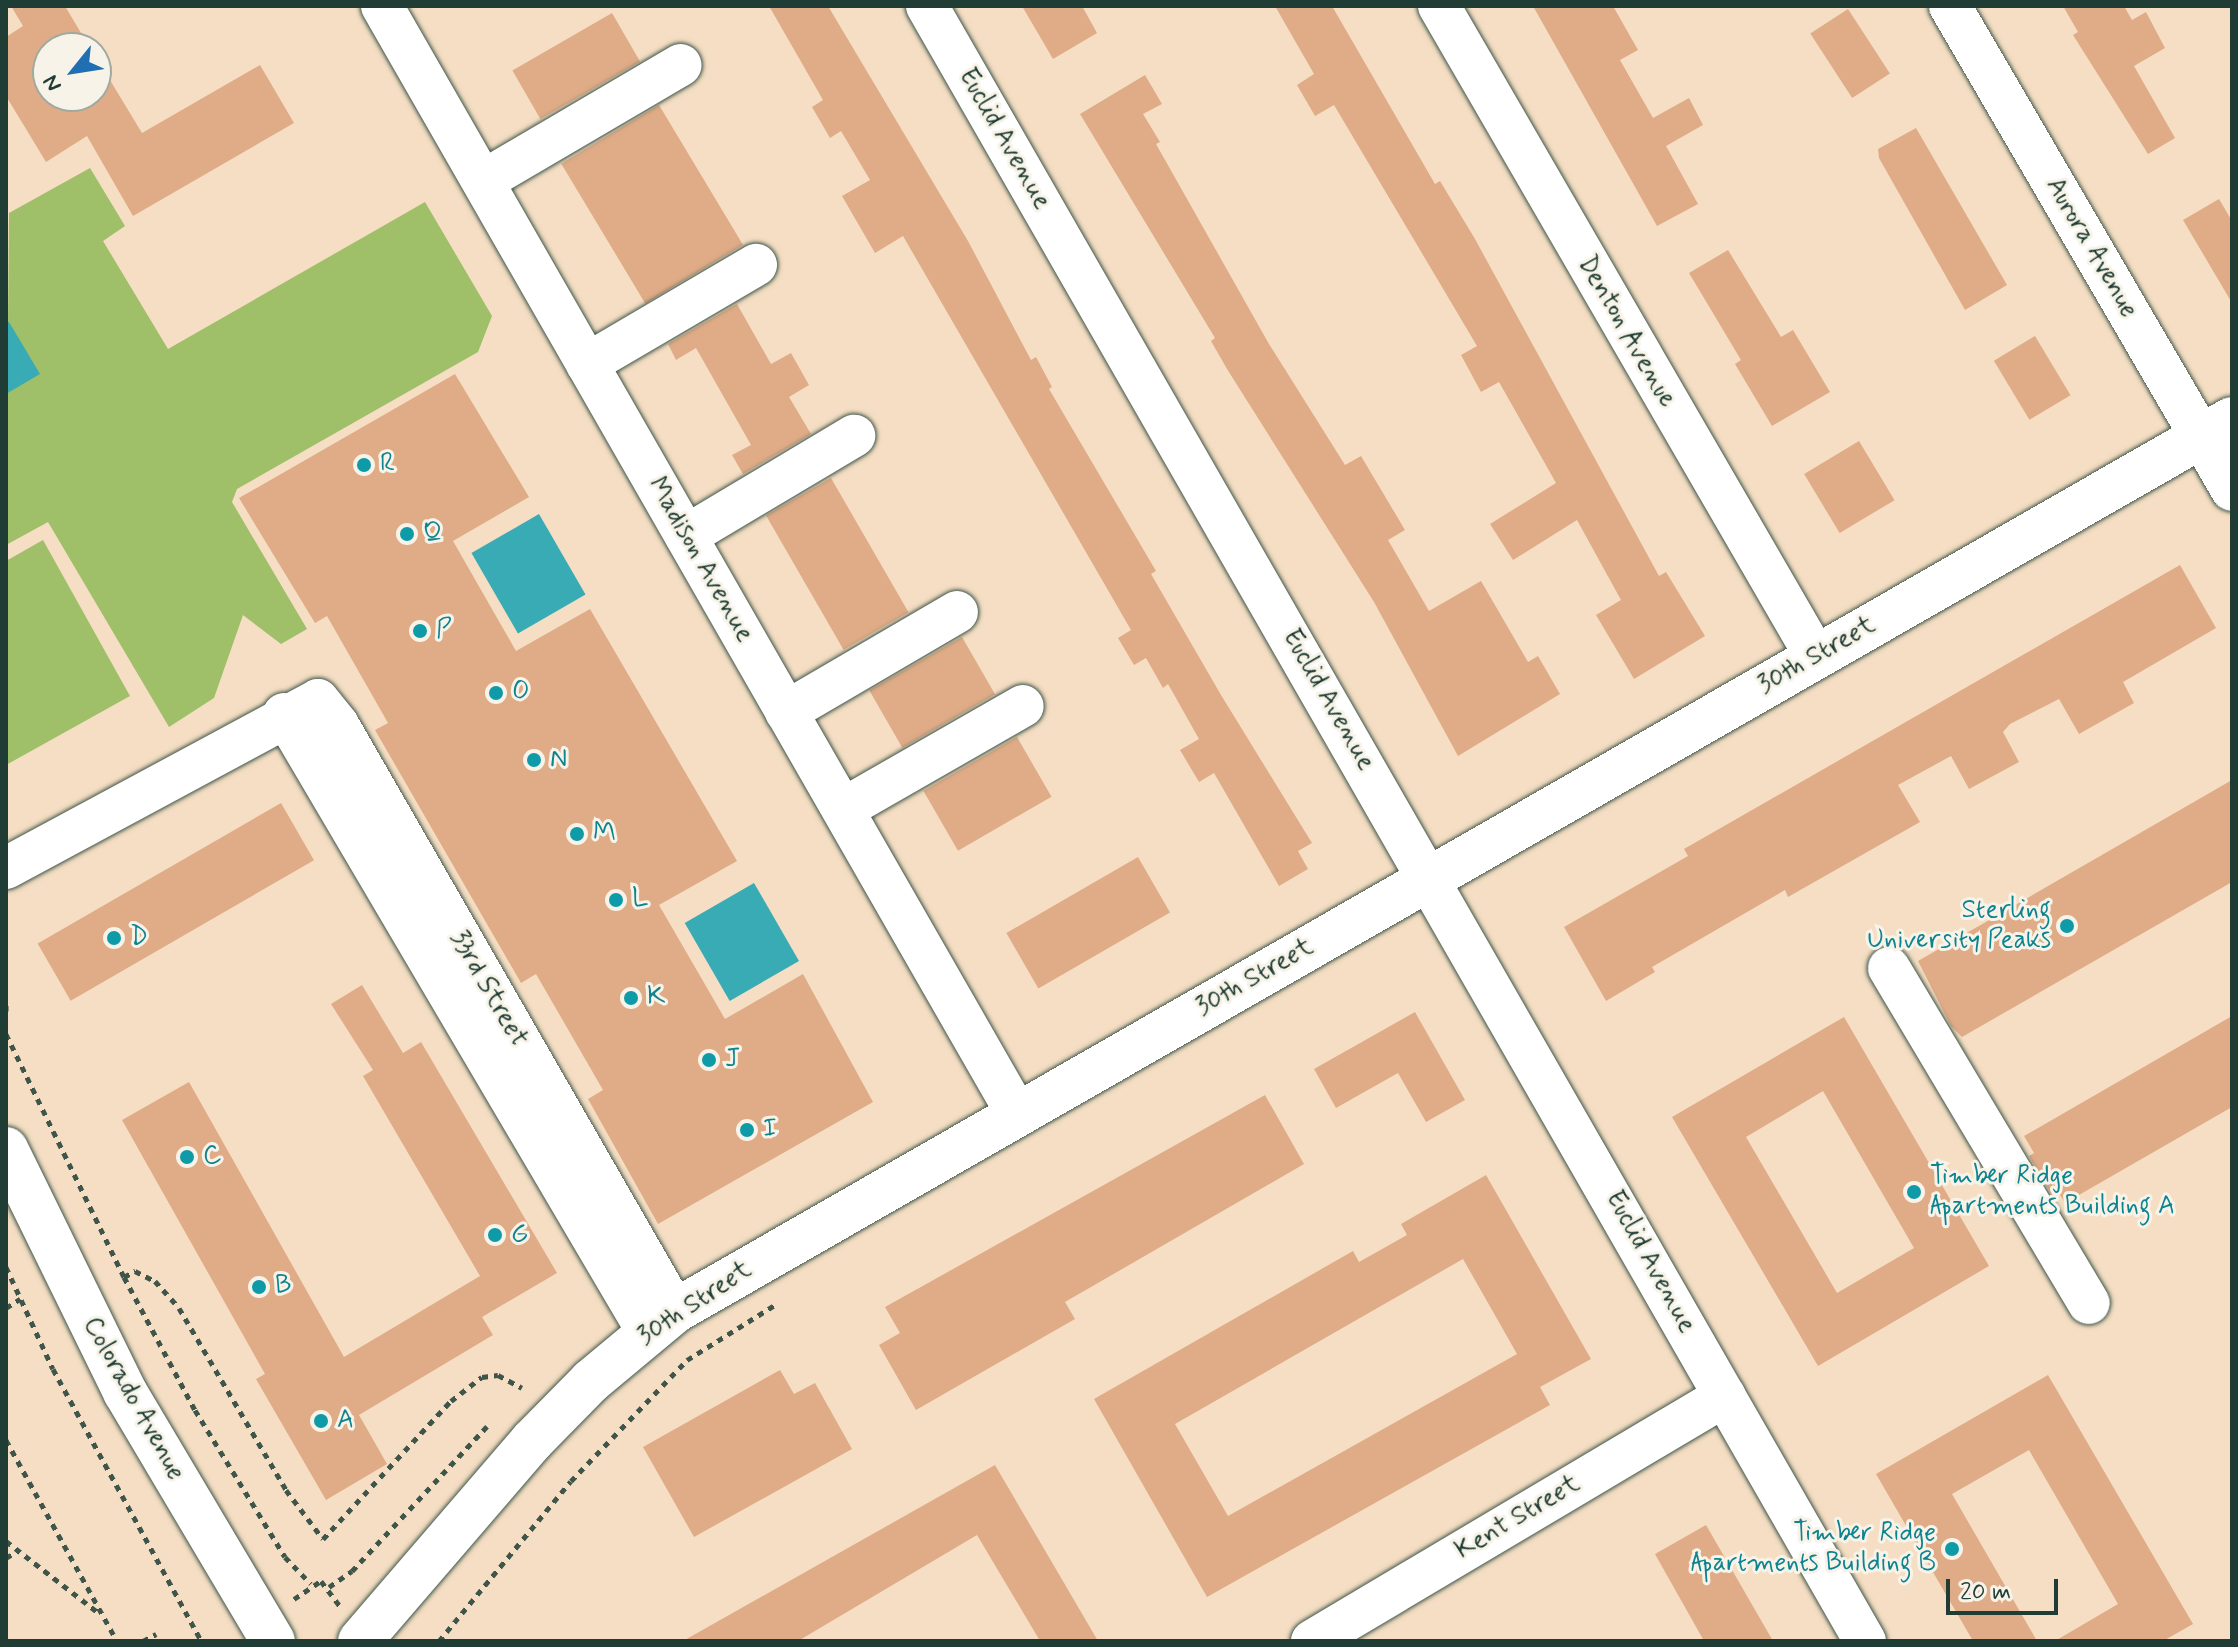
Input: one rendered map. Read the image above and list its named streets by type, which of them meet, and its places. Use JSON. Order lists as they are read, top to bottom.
{
  "streets": {
    "main road": ["30th Street", "Colorado Avenue"],
    "street": [
      "Euclid Avenue",
      "Aurora Avenue",
      "Denton Avenue",
      "Madison Avenue",
      "33rd Street",
      "Kent Street"
    ]
  },
  "crossings": [
    ["Euclid Avenue", "30th Street"],
    ["Euclid Avenue", "Kent Street"],
    ["Aurora Avenue", "30th Street"],
    ["Denton Avenue", "30th Street"],
    ["Madison Avenue", "30th Street"],
    ["30th Street", "33rd Street"]
  ],
  "places": [
    "R",
    "Q",
    "P",
    "O",
    "N",
    "M",
    "L",
    "Sterling University Peaks",
    "D",
    "K",
    "J",
    "I",
    "C",
    "Timber Ridge Apartments Building A",
    "G",
    "B",
    "A",
    "Timber Ridge Apartments Building B"
  ],
  "scale_bar": "20 m",
  "north": "bottom left"
}
